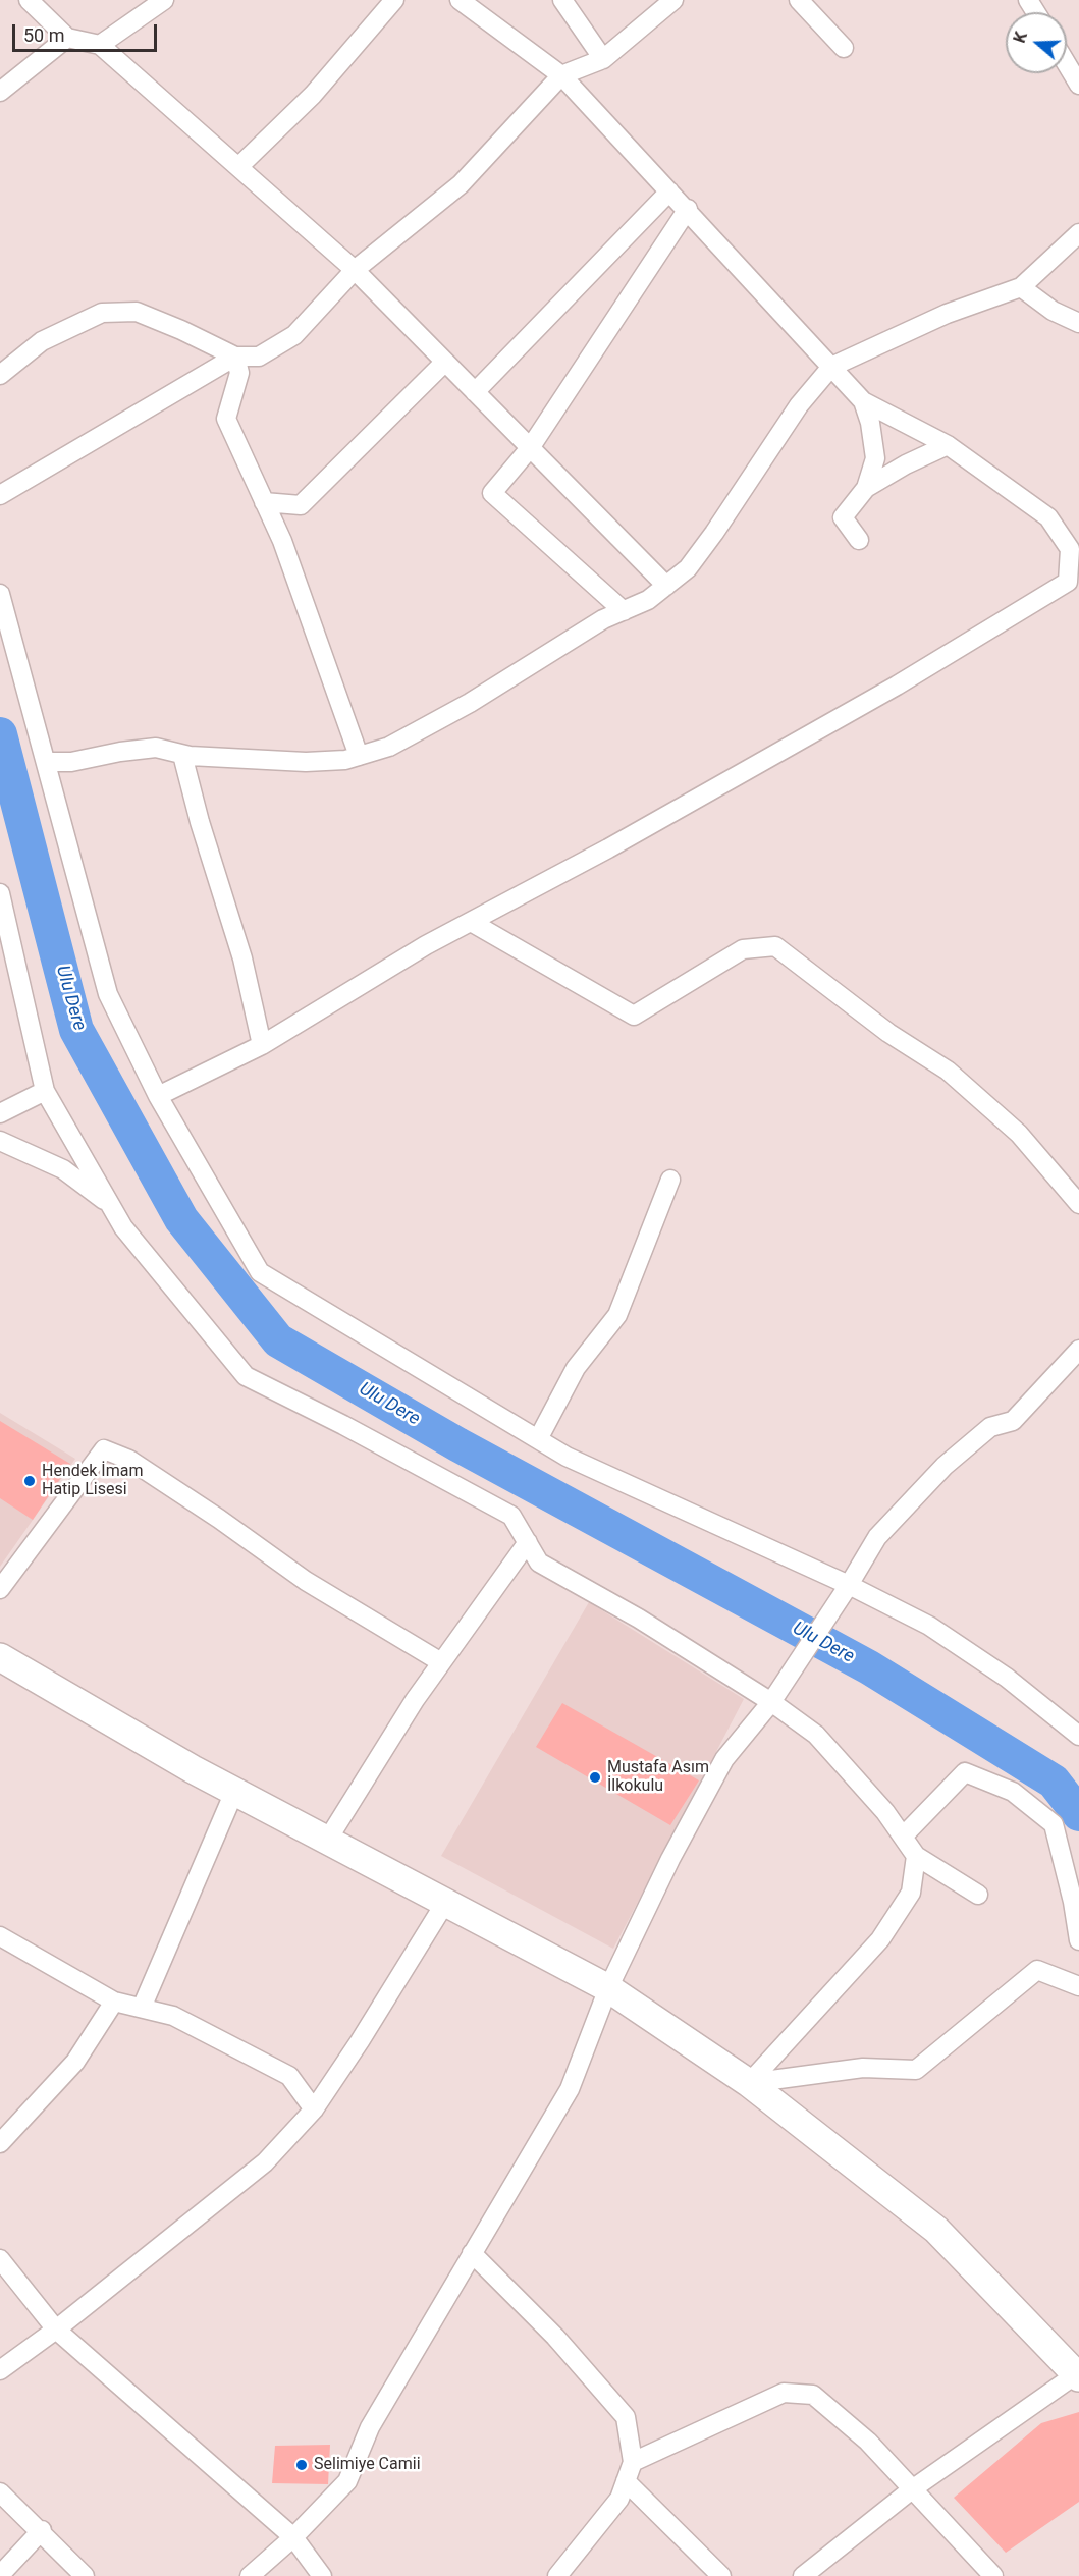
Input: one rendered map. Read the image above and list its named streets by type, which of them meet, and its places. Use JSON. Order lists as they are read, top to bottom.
{
  "water": ["Ulu Dere"],
  "places": ["Hendek İmam Hatip Lisesi", "Mustafa Asım İlkokulu", "Selimiye Camii"],
  "scale_bar": "50 m",
  "north": "left"
}
